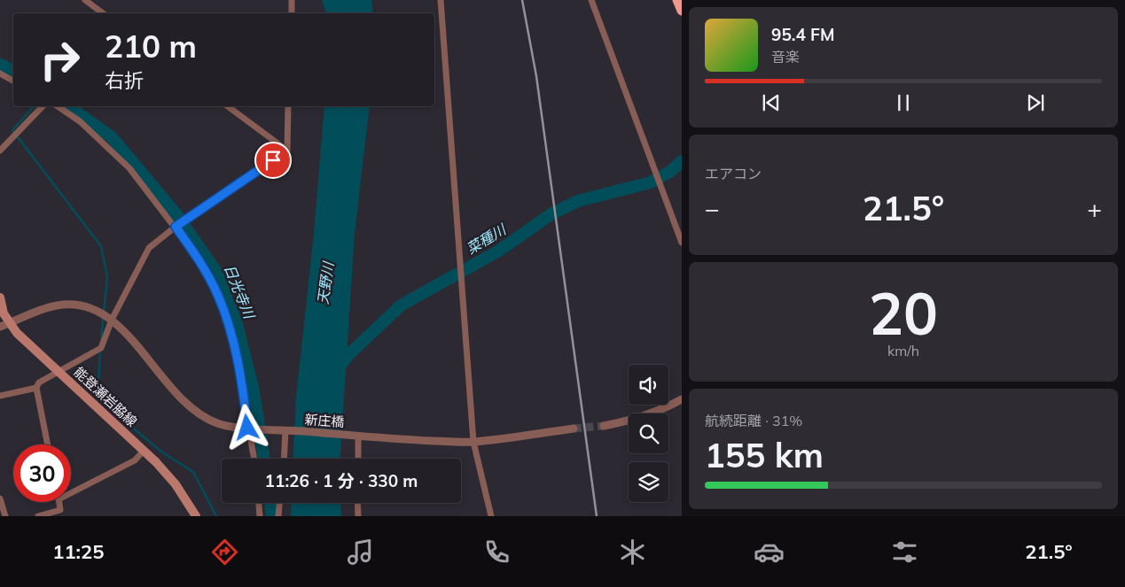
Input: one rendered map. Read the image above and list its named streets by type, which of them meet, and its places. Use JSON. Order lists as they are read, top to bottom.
{
  "streets": {
    "main road": ["能登瀬岩脇線"],
    "street": ["新庄橋"]
  },
  "crossings": [
    ["能登瀬岩脇線", "新庄橋"]
  ],
  "water": ["菜種川", "天野川", "日光寺川"],
  "page": {
    "turn": ["210 m", "右折"],
    "song": ["95.4 FM", "音楽"],
    "tile": [
      "エアコン",
      ["20", "km/h"],
      ["航続距離 · 31%", "155 km"]
    ],
    "heat": ["−", "21.5°", "+"],
    "limit": "30",
    "trip": "11:26 · 1 分 · 330 m",
    "tabs": ["11:25", "21.5°"]
  }
}
